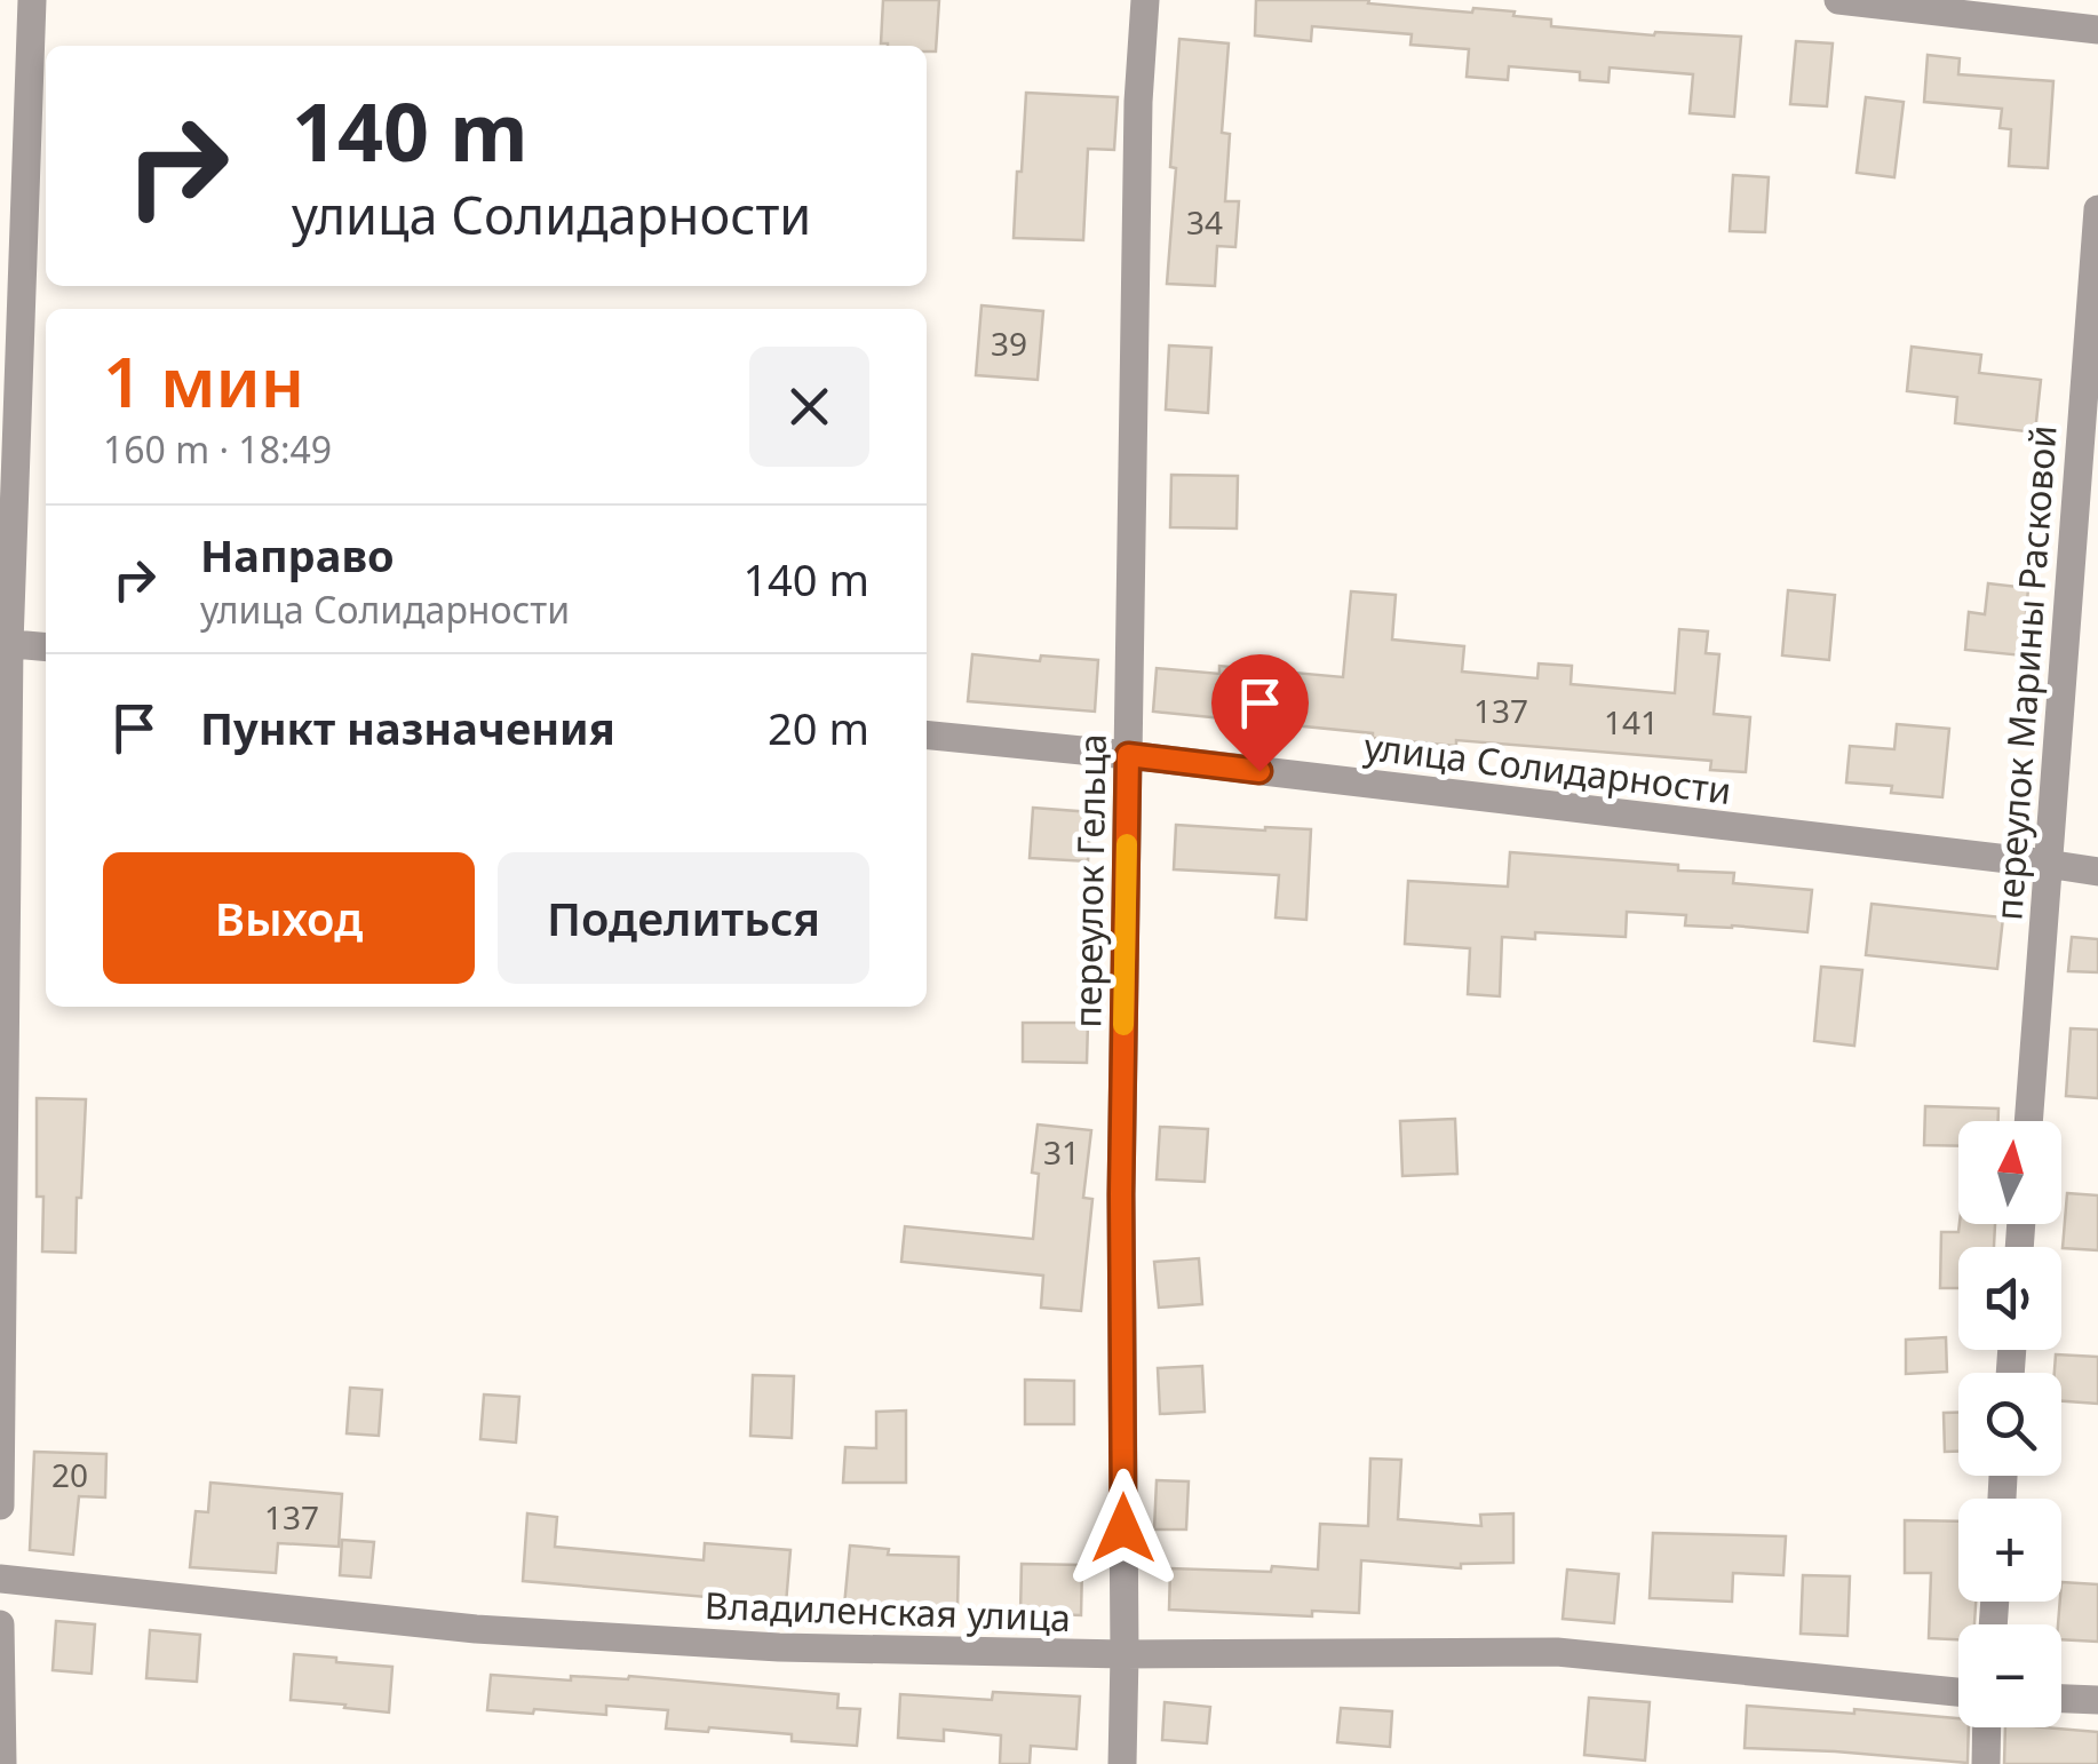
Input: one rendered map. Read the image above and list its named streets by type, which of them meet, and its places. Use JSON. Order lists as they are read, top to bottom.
{
  "streets": {
    "street": [
      "переулок Марины Расковой",
      "улица Солидарности",
      "переулок Гельца",
      "Владиленская улица"
    ]
  },
  "crossings": [
    ["переулок Марины Расковой", "улица Солидарности"],
    ["улица Солидарности", "переулок Гельца"],
    ["переулок Гельца", "Владиленская улица"]
  ],
  "house_numbers": [
    "34",
    "39",
    "137",
    "141",
    "31",
    "20",
    "137"
  ],
  "north": "top",
  "page": {
    "turn": ["140 m", "улица Солидарности"],
    "heading": ["1 мин", "160 m · 18:49"],
    "list": [
      {
        "name": "Направо",
        "note": "улица Солидарности",
        "value": "140 m"
      },
      {
        "name": "Пункт назначения",
        "value": "20 m"
      }
    ],
    "buttons": ["Выход", "Поделиться"],
    "map_buttons": ["+", "−"]
  }
}
